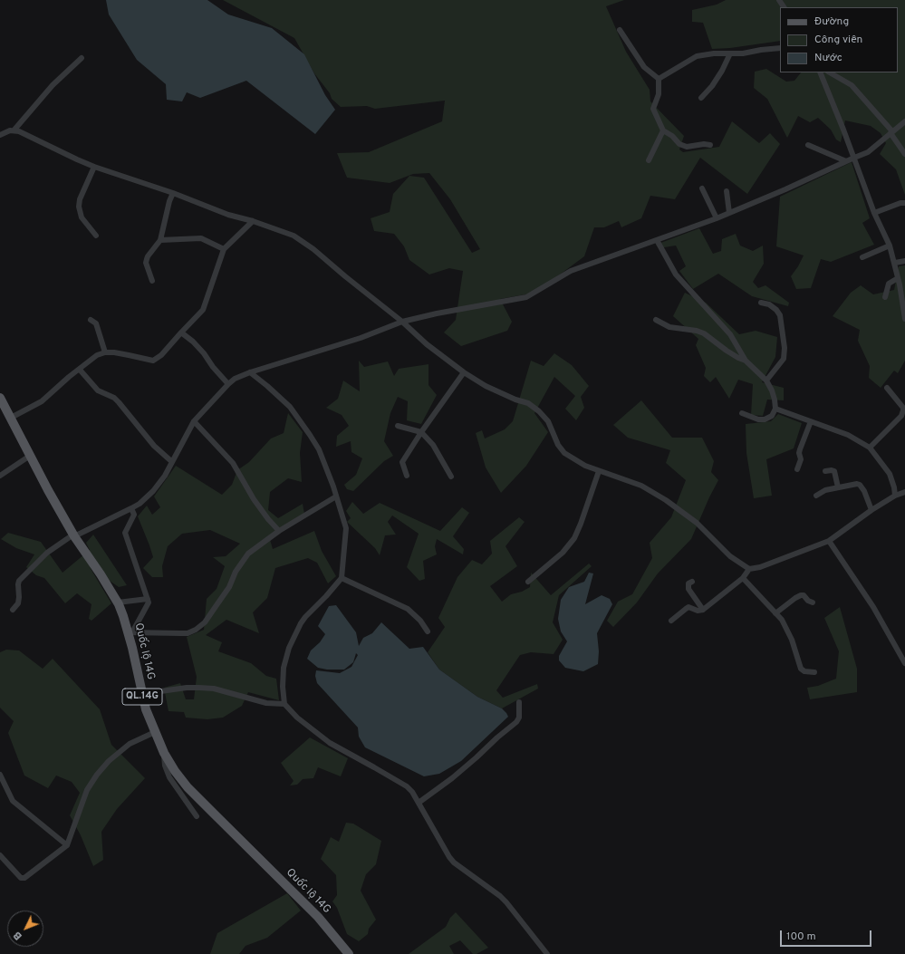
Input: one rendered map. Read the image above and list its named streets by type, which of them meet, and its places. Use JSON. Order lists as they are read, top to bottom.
{
  "streets": {
    "main road": ["Quốc lộ 14G", "QL.14G"]
  },
  "legend": ["Đường", "Công viên", "Nước"],
  "scale_bar": "100 m",
  "north": "bottom left"
}
